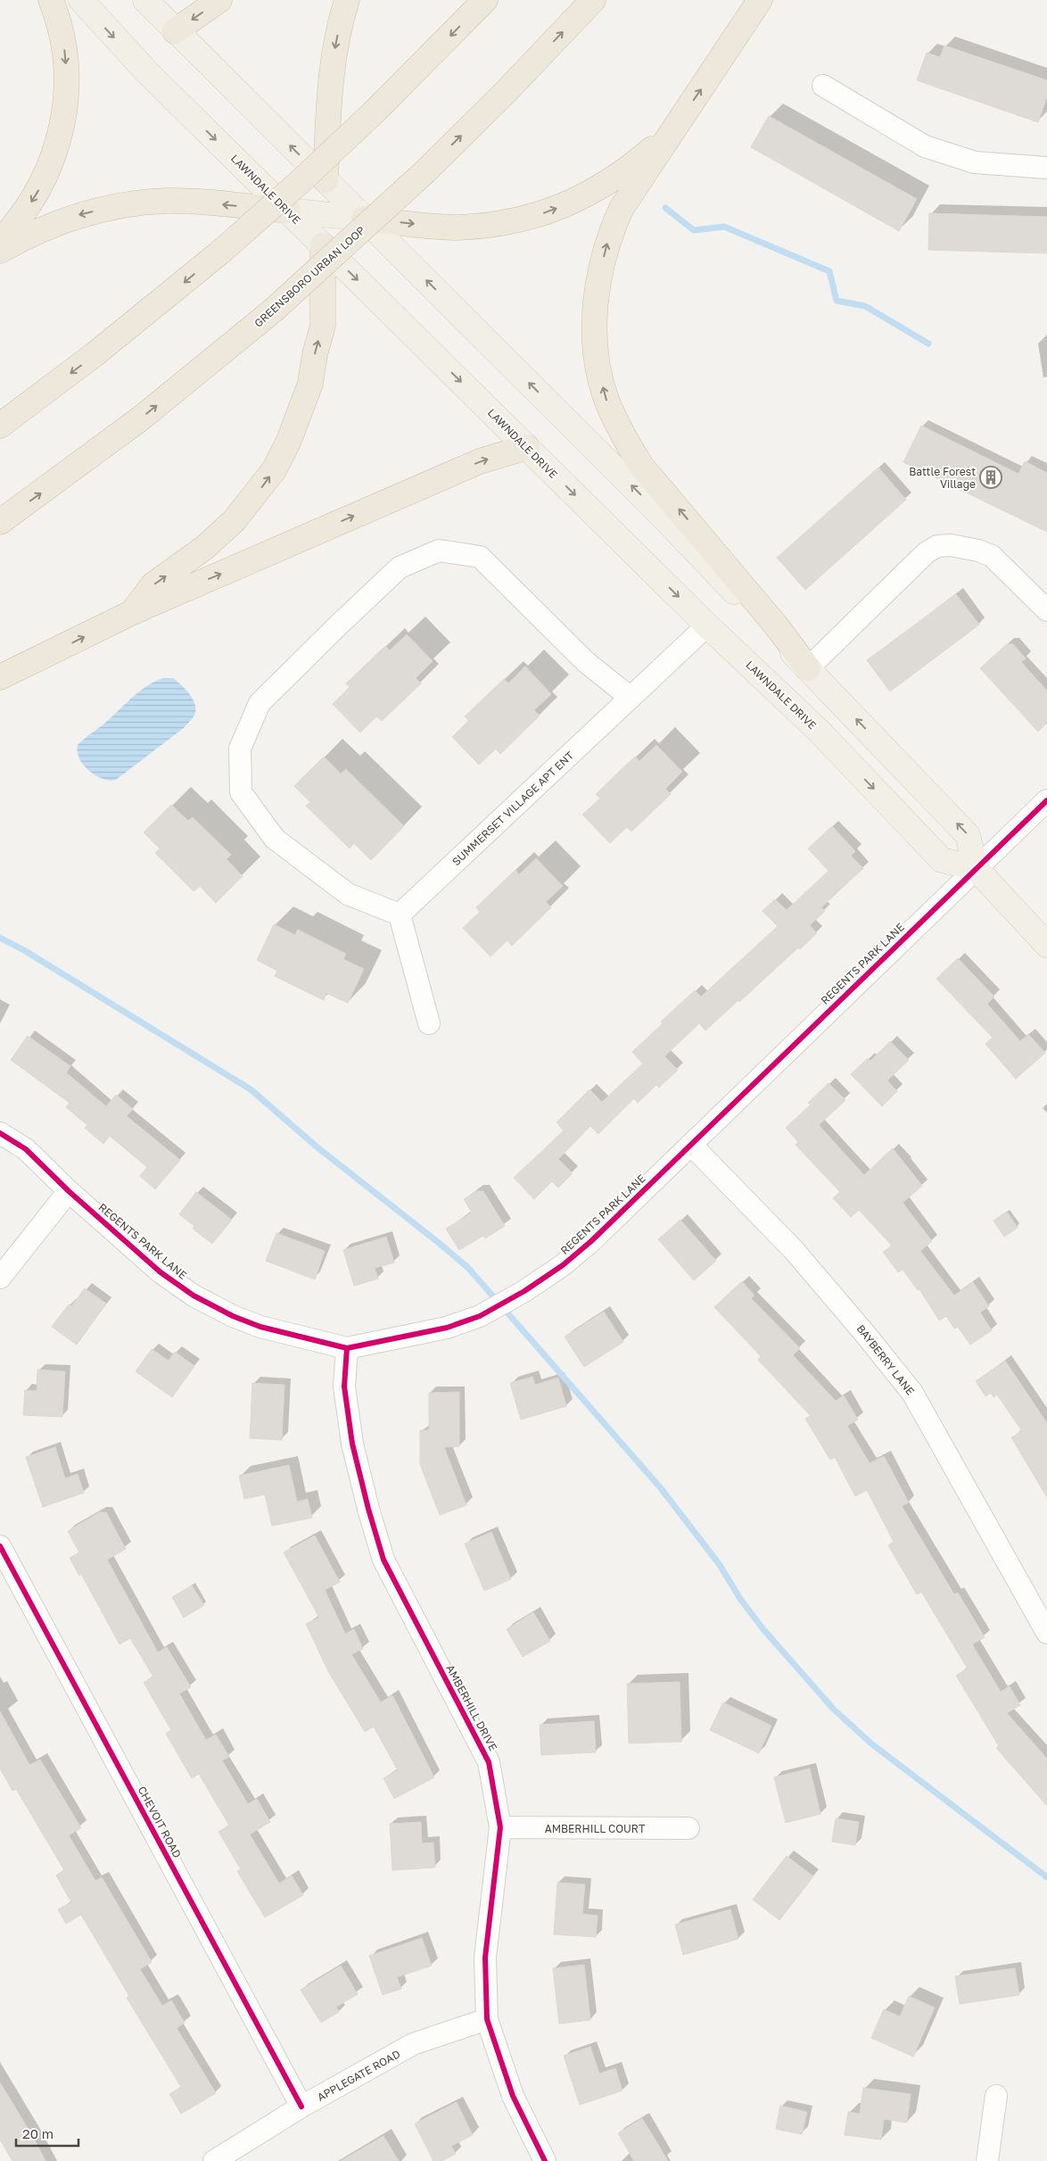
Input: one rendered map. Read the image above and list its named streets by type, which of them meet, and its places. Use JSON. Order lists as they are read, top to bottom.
{
  "streets": {
    "highway": ["GREENSBORO URBAN LOOP"],
    "main road": ["LAWNDALE DRIVE"],
    "street": [
      "SUMMERSET VILLAGE APT ENT",
      "REGENTS PARK LANE",
      "BAYBERRY LANE",
      "AMBERHILL DRIVE",
      "CHEVOIT ROAD",
      "AMBERHILL COURT",
      "APPLEGATE ROAD"
    ]
  },
  "crossings": [
    ["LAWNDALE DRIVE", "SUMMERSET VILLAGE APT ENT"],
    ["LAWNDALE DRIVE", "REGENTS PARK LANE"],
    ["REGENTS PARK LANE", "BAYBERRY LANE"],
    ["REGENTS PARK LANE", "AMBERHILL DRIVE"],
    ["AMBERHILL DRIVE", "AMBERHILL COURT"],
    ["AMBERHILL DRIVE", "APPLEGATE ROAD"],
    ["CHEVOIT ROAD", "APPLEGATE ROAD"]
  ],
  "places": {
    "building": ["Battle Forest Village"]
  },
  "scale_bar": "20 m"
}
